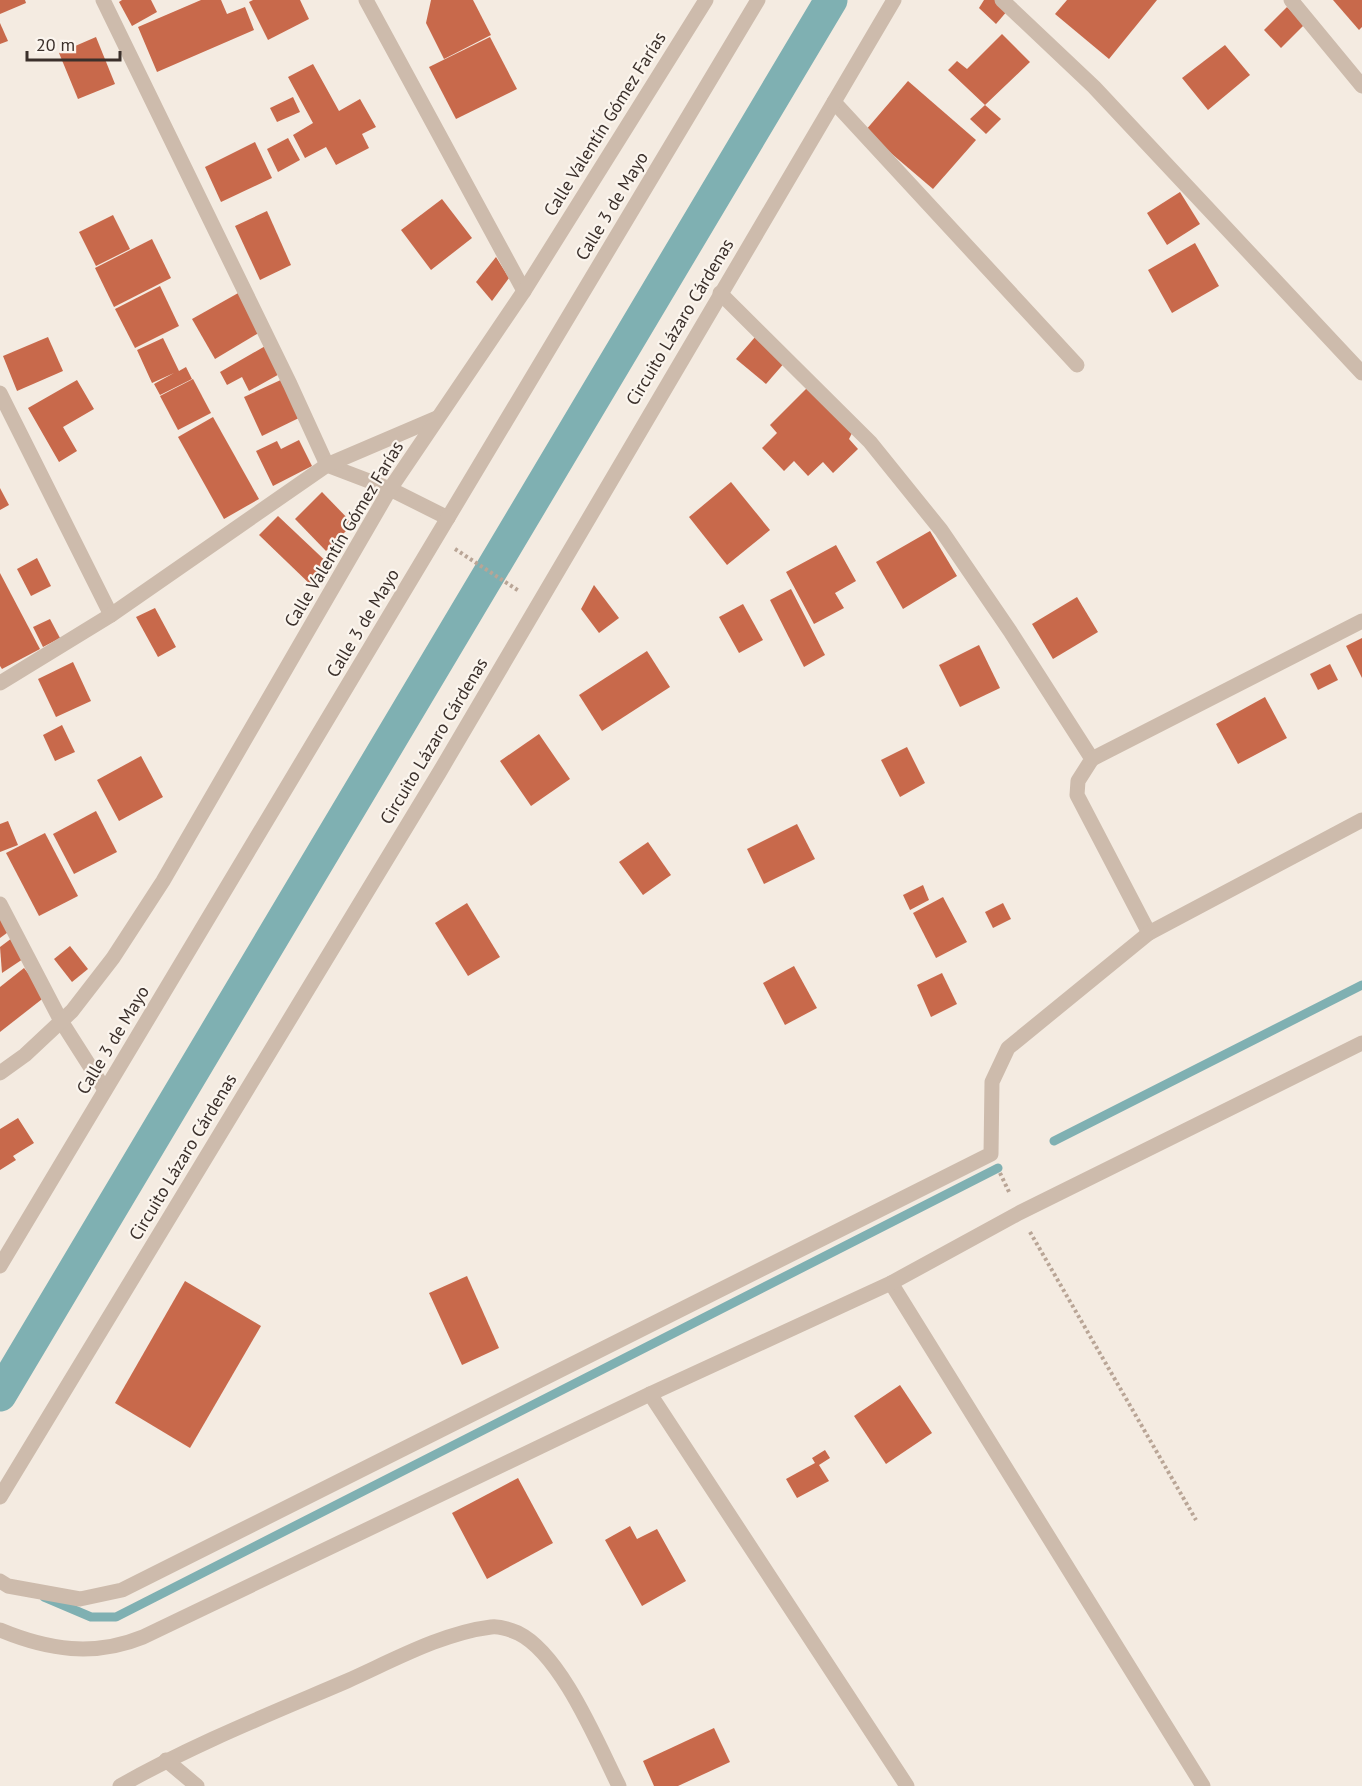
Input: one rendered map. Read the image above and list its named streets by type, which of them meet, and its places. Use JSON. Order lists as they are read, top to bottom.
{
  "streets": {
    "street": ["Calle Valentín Gómez Farías", "Calle 3 de Mayo", "Circuito Lázaro Cárdenas"]
  },
  "scale_bar": "20 m"
}
